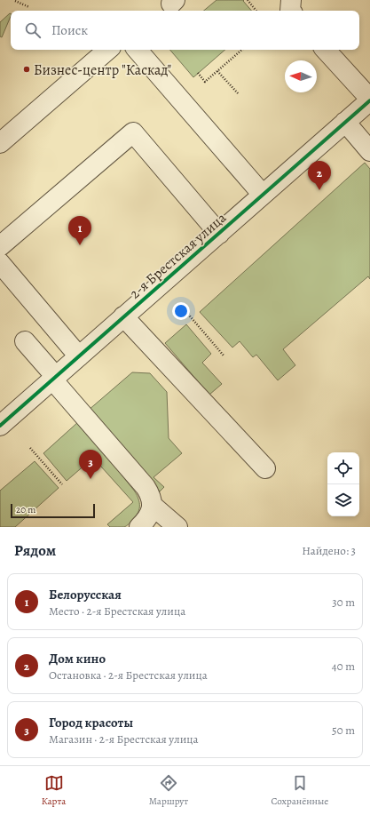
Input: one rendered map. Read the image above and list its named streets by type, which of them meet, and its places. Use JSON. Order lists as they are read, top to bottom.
{
  "streets": {
    "street": ["2-я Брестская улица"]
  },
  "places": ["Бизнес-центр \"Каскад\""],
  "scale_bar": "20 m",
  "north": "left",
  "page": {
    "search": "Поиск",
    "pins": ["2", "1", "3"],
    "scale": "20 m",
    "heading": ["Рядом", "Найдено: 3"],
    "list": [
      {
        "mark": "1",
        "name": "Белорусская",
        "note": "Место · 2-я Брестская улица",
        "value": "30 m"
      },
      {
        "mark": "2",
        "name": "Дом кино",
        "note": "Остановка · 2-я Брестская улица",
        "value": "40 m"
      },
      {
        "mark": "3",
        "name": "Город красоты",
        "note": "Магазин · 2-я Брестская улица",
        "value": "50 m"
      }
    ],
    "nav": ["Карта", "Маршрут", "Сохранённые"]
  }
}
